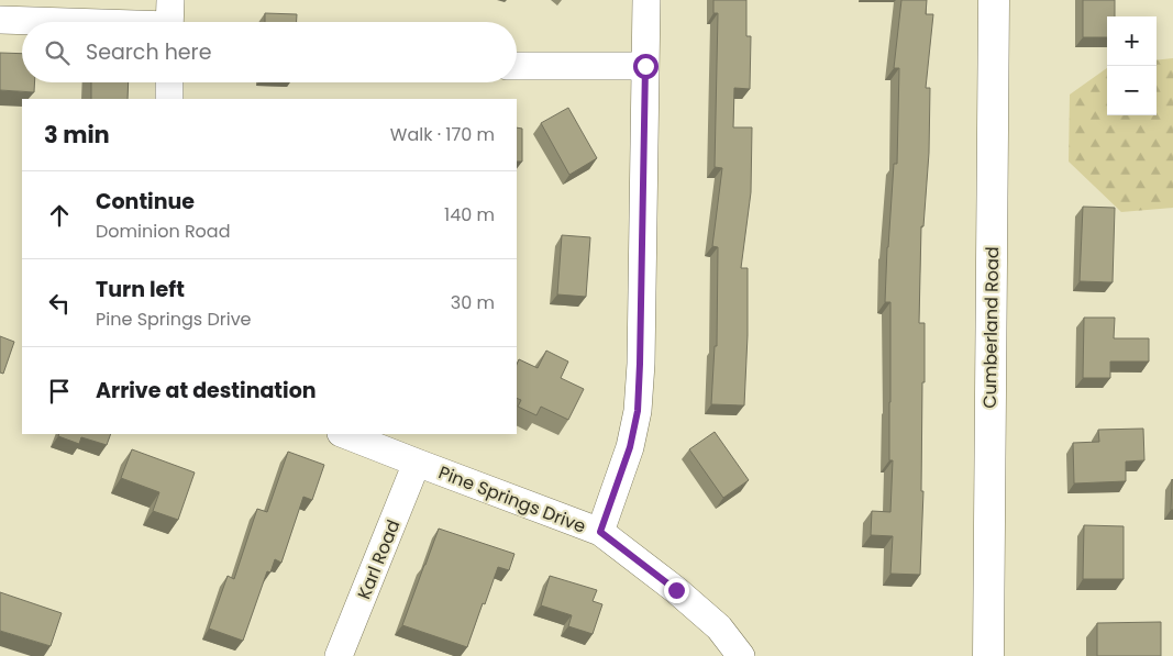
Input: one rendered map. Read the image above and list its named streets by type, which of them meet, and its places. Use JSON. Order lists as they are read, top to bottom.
{
  "streets": {
    "main road": ["Cumberland Road"],
    "street": ["Pine Springs Drive", "Karl Road"]
  },
  "crossings": [
    ["Pine Springs Drive", "Karl Road"]
  ],
  "page": {
    "map_buttons": ["+", "−"],
    "search": "Search here",
    "heading": ["3 min", "Walk · 170 m"],
    "list": [
      ["Continue", "Dominion Road", "140 m"],
      ["Turn left", "Pine Springs Drive", "30 m"],
      "Arrive at destination"
    ]
  }
}
